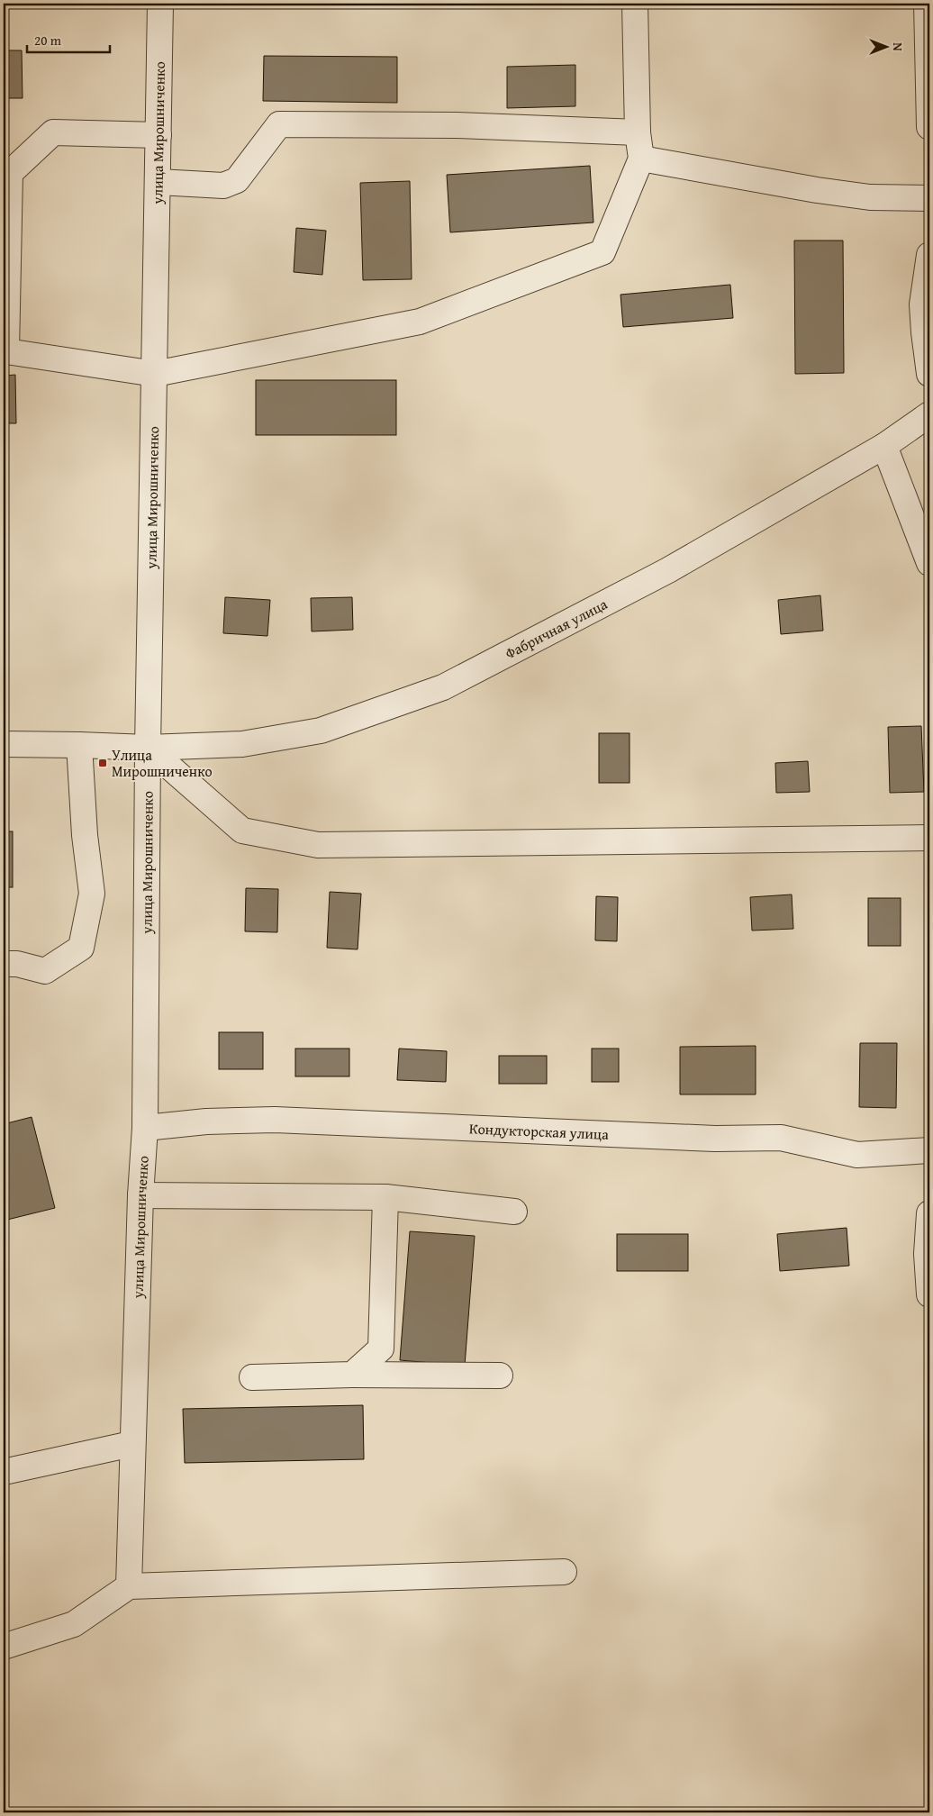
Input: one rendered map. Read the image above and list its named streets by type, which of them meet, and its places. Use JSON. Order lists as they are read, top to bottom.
{
  "streets": {
    "street": ["улица Мирошниченко", "Фабричная улица", "Кондукторская улица"]
  },
  "crossings": [
    ["улица Мирошниченко", "Фабричная улица"],
    ["улица Мирошниченко", "Кондукторская улица"]
  ],
  "places": {
    "transit": ["Улица Мирошниченко"]
  },
  "scale_bar": "20 m",
  "north": "right"
}
